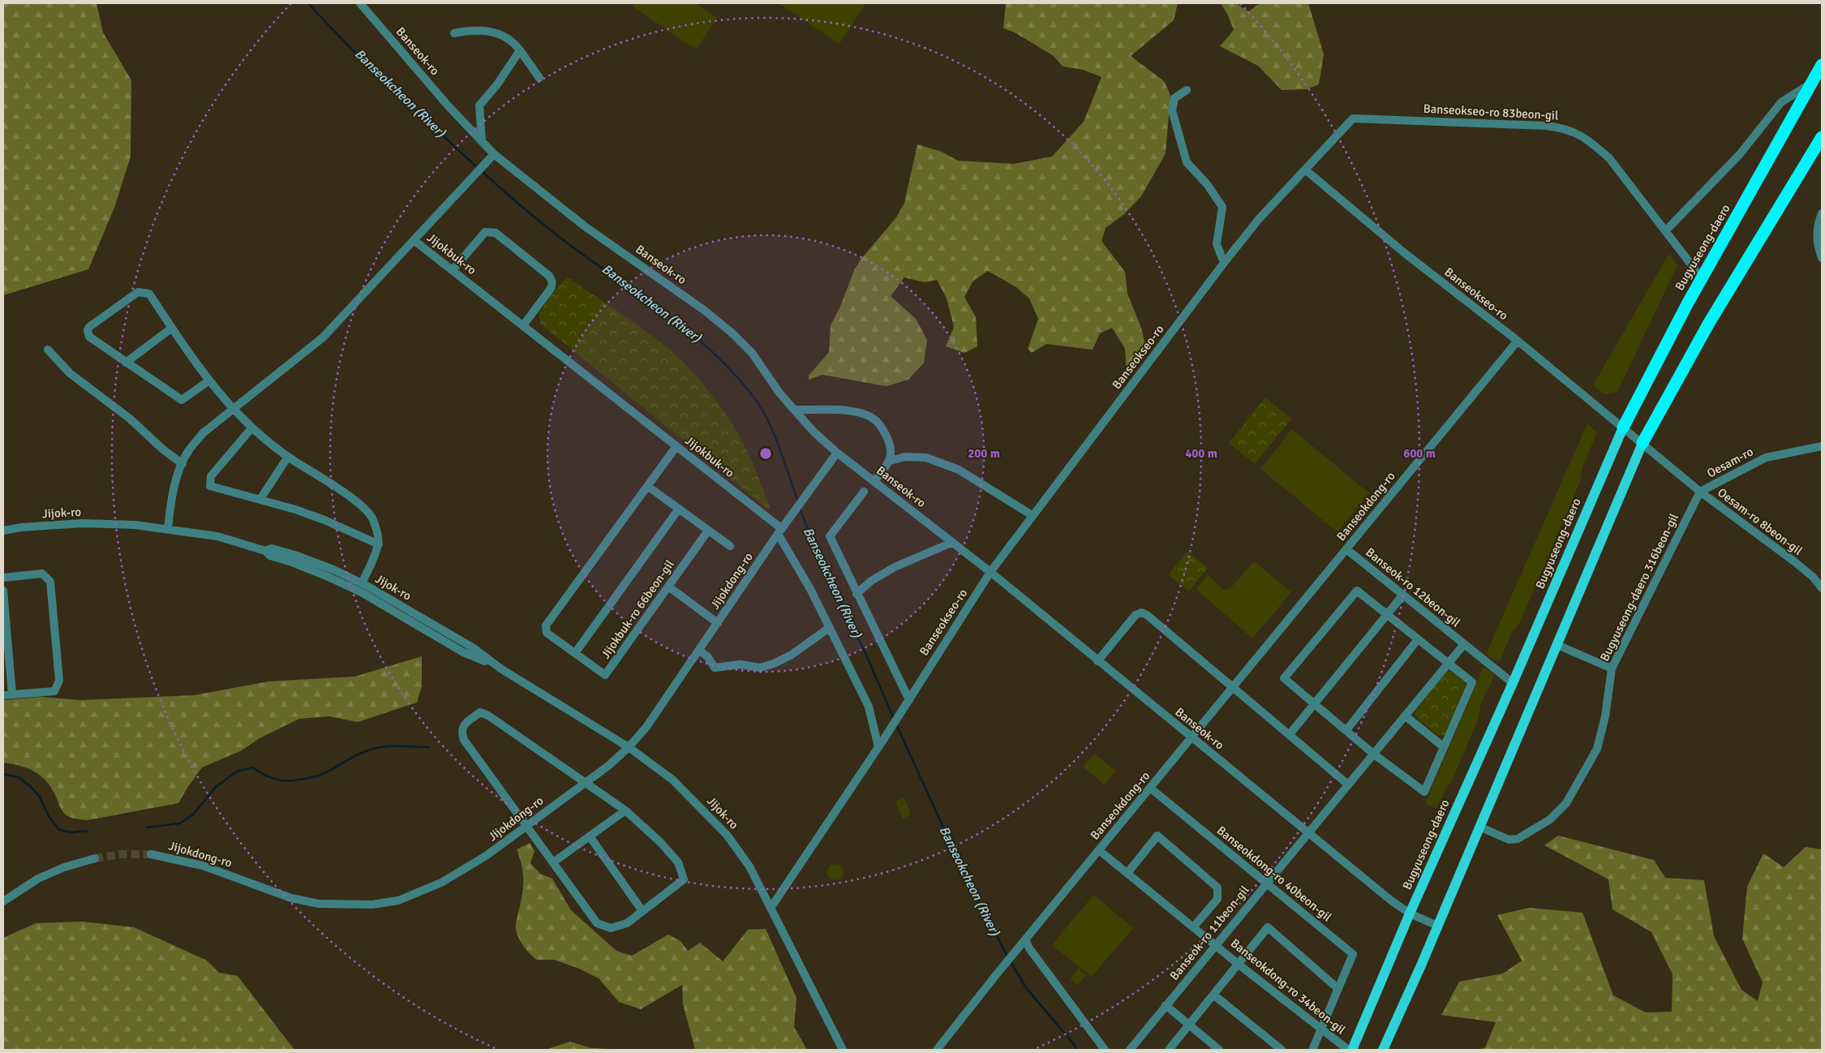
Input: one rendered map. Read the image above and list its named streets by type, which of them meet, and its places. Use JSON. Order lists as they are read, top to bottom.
{
  "streets": {
    "highway": ["Bugyuseong-daero"],
    "street": [
      "Banseok-ro",
      "Banseokseo-ro 83beon-gil",
      "Jijokbuk-ro",
      "Banseokseo-ro",
      "Oesam-ro",
      "Banseokdong-ro",
      "Jijok-ro",
      "Oesam-ro 8beon-gil",
      "Jijokdong-ro",
      "Banseok-ro 12beon-gil",
      "Bugyuseong-daero 316beon-gil",
      "Jijokbuk-ro 66beon-gil",
      "Banseokdong-ro 40beon-gil",
      "Banseok-ro 11beon-gil",
      "Banseokdong-ro 34beon-gil"
    ]
  },
  "crossings": [
    ["Banseok-ro", "Bugyuseong-daero"],
    ["Banseok-ro", "Banseokseo-ro"],
    ["Banseok-ro", "Banseokdong-ro"],
    ["Banseok-ro", "Jijokdong-ro"],
    ["Banseok-ro", "Banseok-ro 12beon-gil"],
    ["Banseok-ro", "Banseok-ro 11beon-gil"],
    ["Banseokseo-ro 83beon-gil", "Bugyuseong-daero"],
    ["Banseokseo-ro 83beon-gil", "Banseokseo-ro"],
    ["Bugyuseong-daero", "Banseokseo-ro"],
    ["Bugyuseong-daero", "Oesam-ro"],
    ["Bugyuseong-daero", "Banseok-ro 12beon-gil"],
    ["Jijokbuk-ro", "Jijok-ro"],
    ["Jijokbuk-ro", "Jijokdong-ro"],
    ["Jijokbuk-ro", "Jijokbuk-ro 66beon-gil"],
    ["Banseokseo-ro", "Oesam-ro"],
    ["Banseokseo-ro", "Banseokdong-ro"],
    ["Banseokseo-ro", "Jijok-ro"],
    ["Oesam-ro", "Oesam-ro 8beon-gil"],
    ["Oesam-ro", "Bugyuseong-daero 316beon-gil"],
    ["Banseokdong-ro", "Banseok-ro 12beon-gil"],
    ["Banseokdong-ro", "Banseokdong-ro 40beon-gil"],
    ["Banseokdong-ro", "Banseokdong-ro 34beon-gil"],
    ["Jijok-ro", "Jijokdong-ro"],
    ["Oesam-ro 8beon-gil", "Bugyuseong-daero 316beon-gil"],
    ["Banseok-ro 12beon-gil", "Banseok-ro 11beon-gil"],
    ["Banseokdong-ro 40beon-gil", "Banseok-ro 11beon-gil"],
    ["Banseokdong-ro 40beon-gil", "Banseokdong-ro 34beon-gil"],
    ["Banseok-ro 11beon-gil", "Banseokdong-ro 34beon-gil"]
  ],
  "water": ["Banseokcheon (River)"],
  "rings": ["200 m", "400 m", "600 m"]
}
